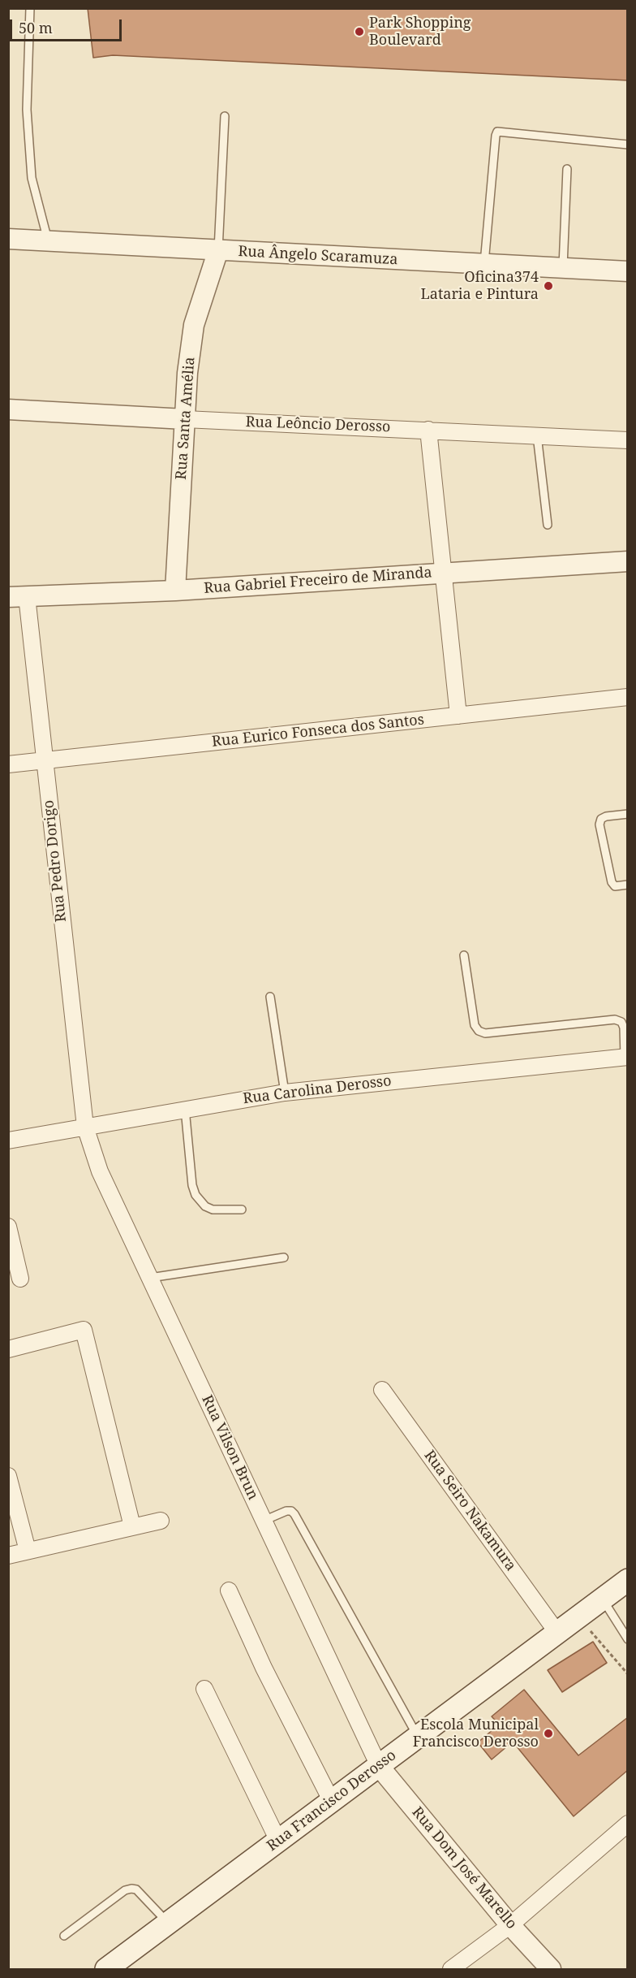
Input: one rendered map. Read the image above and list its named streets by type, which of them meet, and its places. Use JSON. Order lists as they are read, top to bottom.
{
  "streets": {
    "main road": ["Rua Francisco Derosso"],
    "street": [
      "Rua Ângelo Scaramuza",
      "Rua Santa Amélia",
      "Rua Leôncio Derosso",
      "Rua Gabriel Freceiro de Miranda",
      "Rua Eurico Fonseca dos Santos",
      "Rua Pedro Dorigo",
      "Rua Carolina Derosso",
      "Rua Vilson Brun",
      "Rua Seiro Nakamura",
      "Rua Dom José Marello"
    ]
  },
  "crossings": [
    ["Rua Ângelo Scaramuza", "Rua Santa Amélia"],
    ["Rua Santa Amélia", "Rua Leôncio Derosso"],
    ["Rua Santa Amélia", "Rua Gabriel Freceiro de Miranda"],
    ["Rua Gabriel Freceiro de Miranda", "Rua Pedro Dorigo"],
    ["Rua Eurico Fonseca dos Santos", "Rua Pedro Dorigo"],
    ["Rua Pedro Dorigo", "Rua Carolina Derosso"],
    ["Rua Pedro Dorigo", "Rua Vilson Brun"],
    ["Rua Carolina Derosso", "Rua Vilson Brun"],
    ["Rua Vilson Brun", "Rua Francisco Derosso"],
    ["Rua Vilson Brun", "Rua Dom José Marello"],
    ["Rua Seiro Nakamura", "Rua Francisco Derosso"],
    ["Rua Francisco Derosso", "Rua Dom José Marello"]
  ],
  "places": ["Park Shopping Boulevard", "Oficina374 Lataria e Pintura", "Escola Municipal Francisco Derosso"],
  "scale_bar": "50 m"
}
